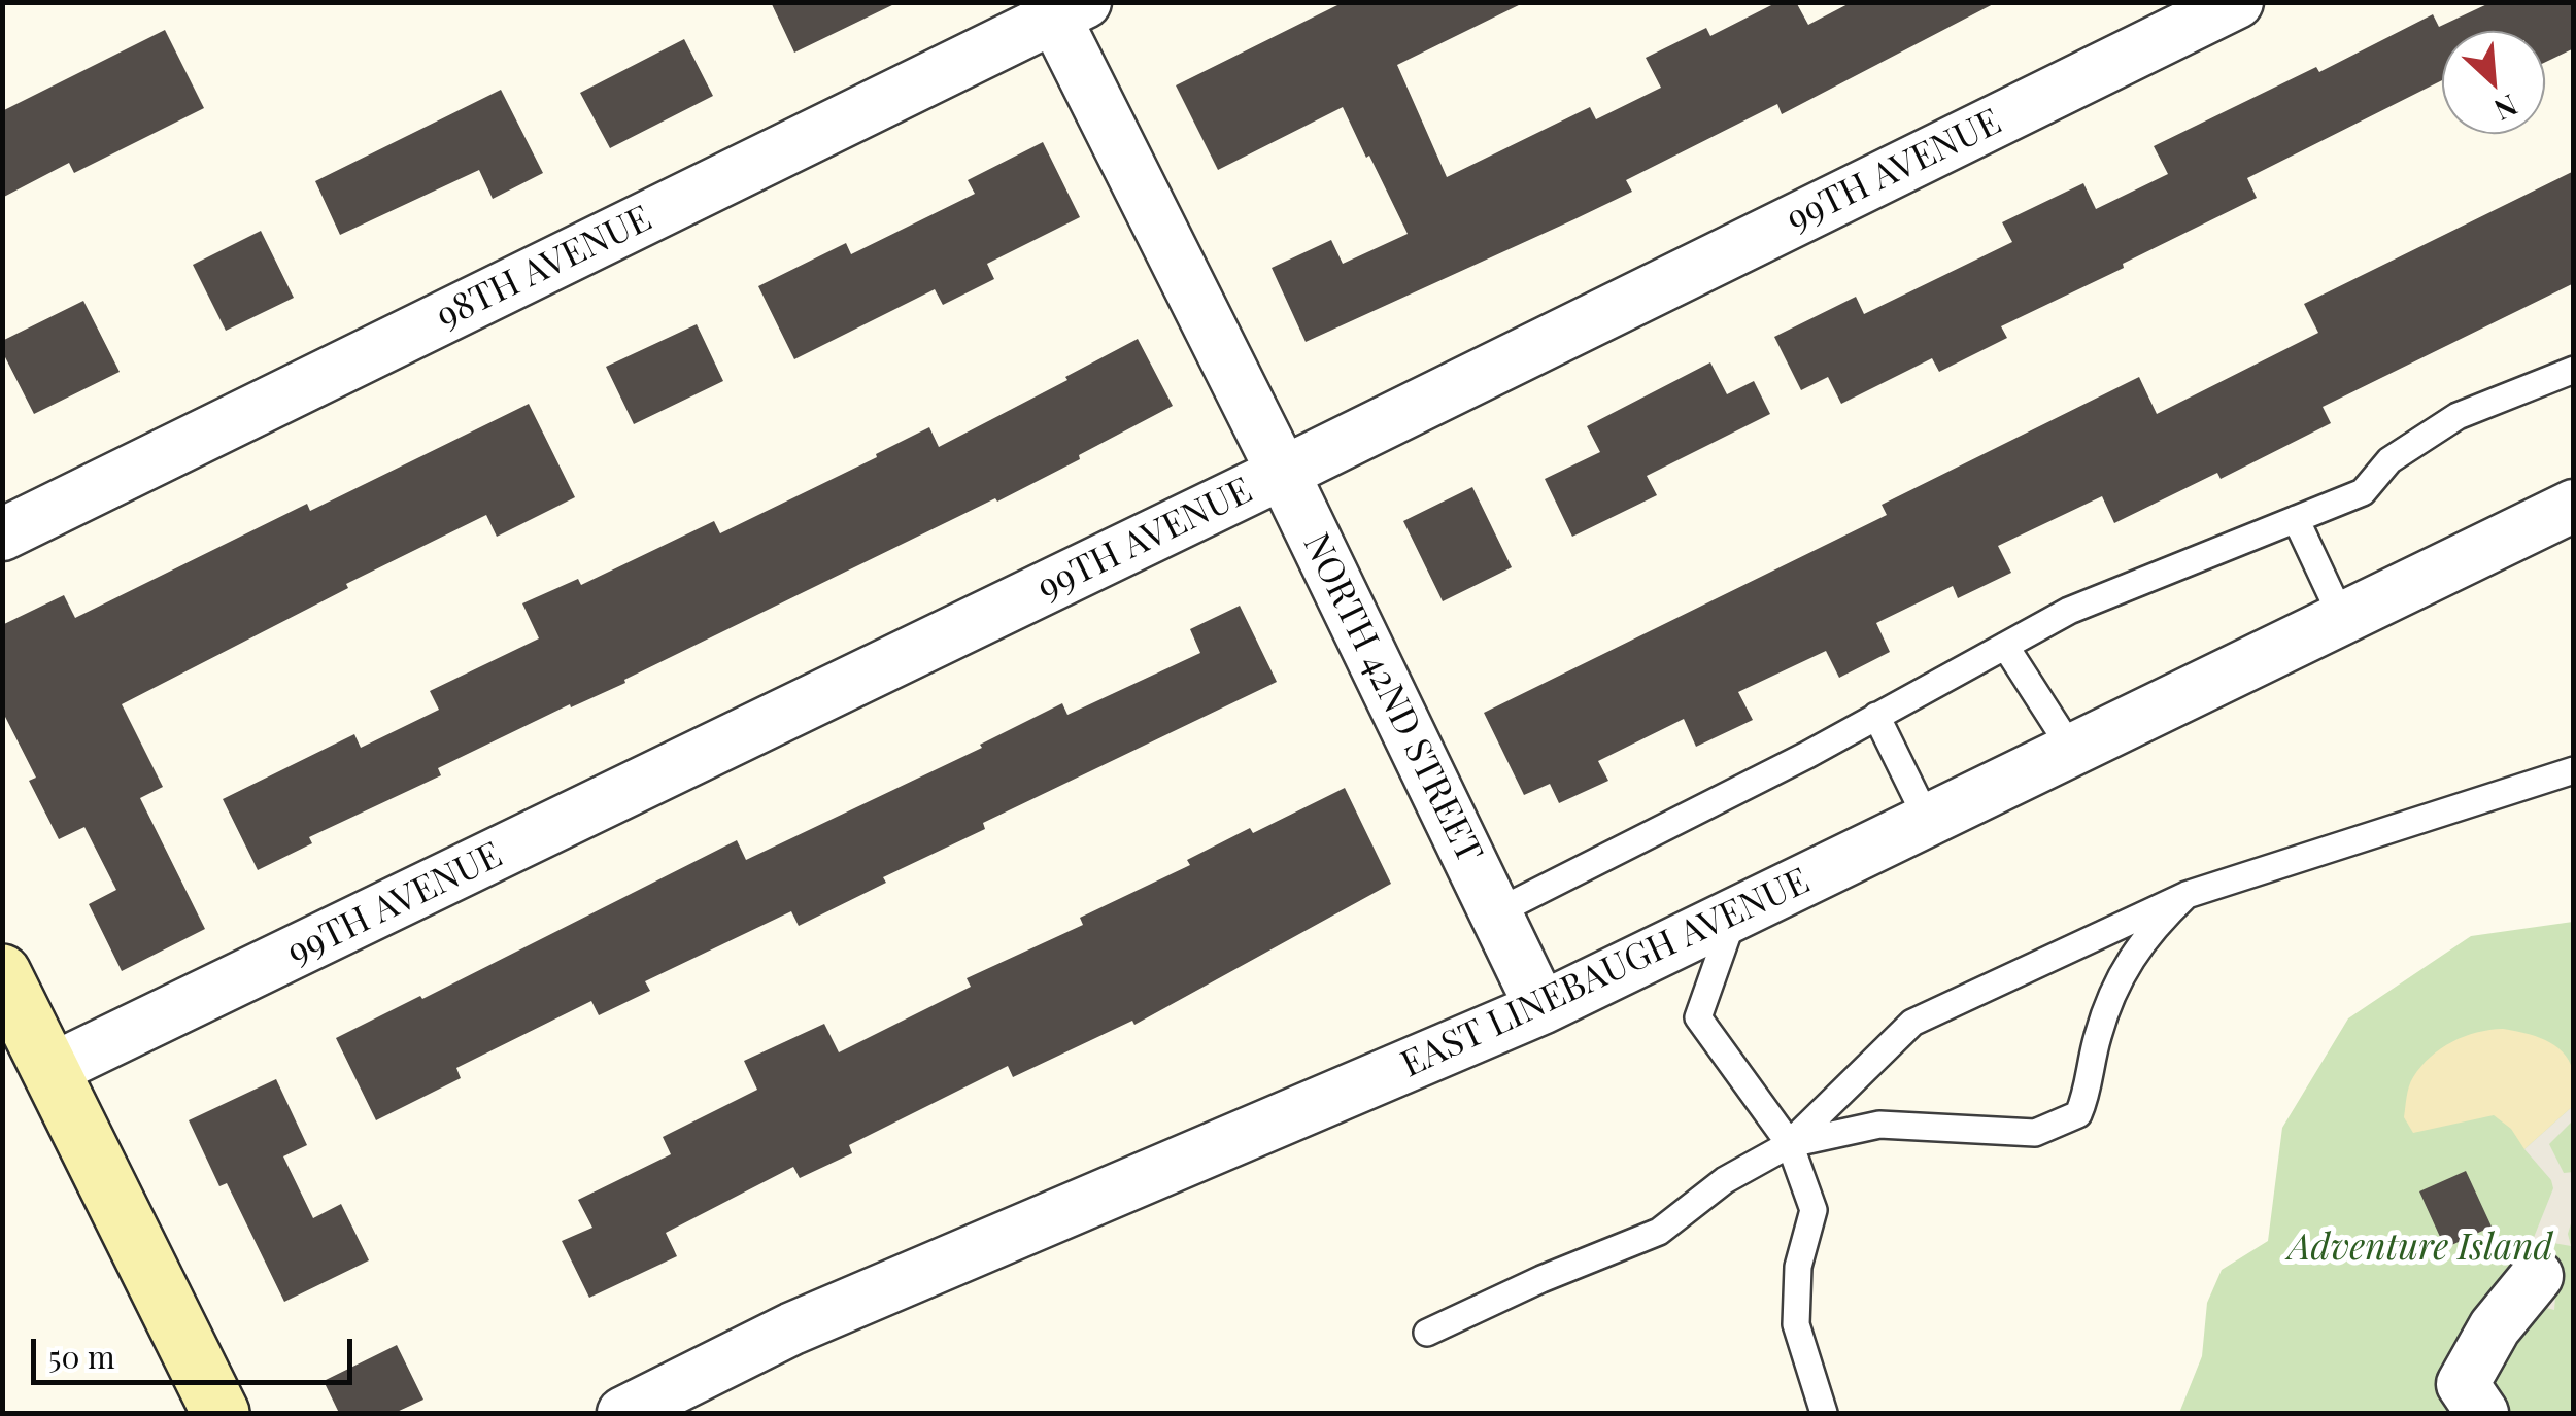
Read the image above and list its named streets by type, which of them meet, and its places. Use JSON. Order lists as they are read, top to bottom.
{
  "streets": {
    "street": [
      "99TH AVENUE",
      "98TH AVENUE",
      "NORTH 42ND STREET",
      "EAST LINEBAUGH AVENUE"
    ]
  },
  "crossings": [
    ["99TH AVENUE", "NORTH 42ND STREET"],
    ["98TH AVENUE", "NORTH 42ND STREET"],
    ["NORTH 42ND STREET", "EAST LINEBAUGH AVENUE"]
  ],
  "parks": ["Adventure Island"],
  "scale_bar": "50 m",
  "north": "bottom right"
}
